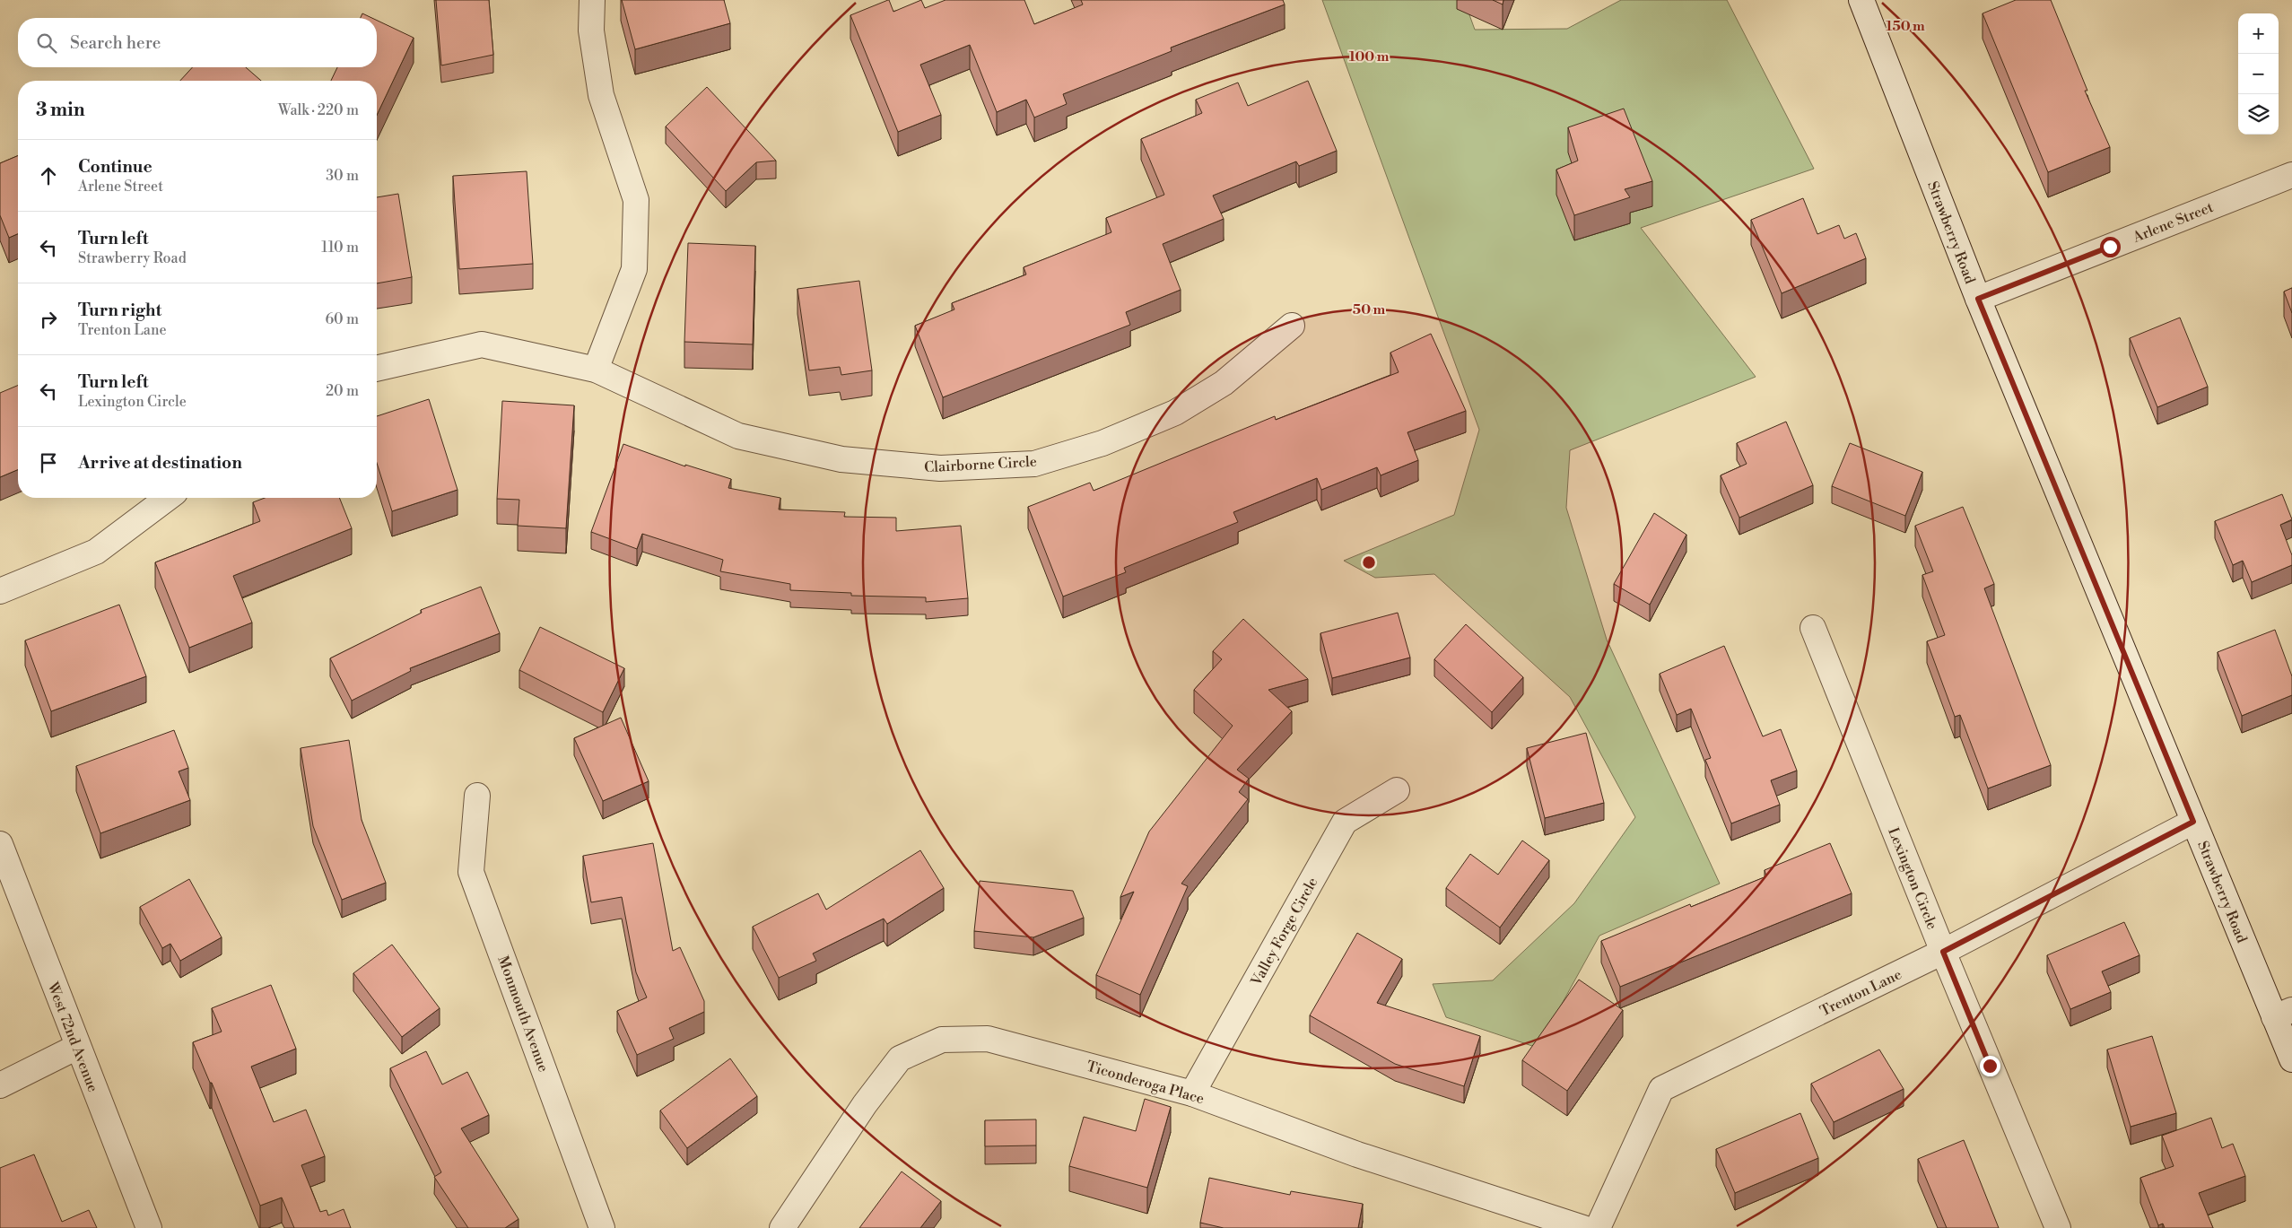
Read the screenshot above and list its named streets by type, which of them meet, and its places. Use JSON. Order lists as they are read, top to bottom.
{
  "streets": {
    "street": [
      "Arlene Street",
      "Strawberry Road",
      "Clairborne Circle",
      "Lexington Circle",
      "Valley Forge Circle",
      "Trenton Lane",
      "Monmouth Avenue",
      "West 72nd Avenue",
      "Ticonderoga Place"
    ]
  },
  "crossings": [
    ["Arlene Street", "Strawberry Road"],
    ["Strawberry Road", "Trenton Lane"],
    ["Lexington Circle", "Trenton Lane"],
    ["Valley Forge Circle", "Ticonderoga Place"]
  ],
  "page": {
    "map_buttons": ["+", "−"],
    "search": "Search here",
    "heading": ["3 min", "Walk · 220 m"],
    "list": [
      ["Continue", "Arlene Street", "30 m"],
      ["Turn left", "Strawberry Road", "110 m"],
      ["Turn right", "Trenton Lane", "60 m"],
      ["Turn left", "Lexington Circle", "20 m"],
      "Arrive at destination"
    ]
  },
  "rings": ["150 m", "100 m", "50 m"]
}
